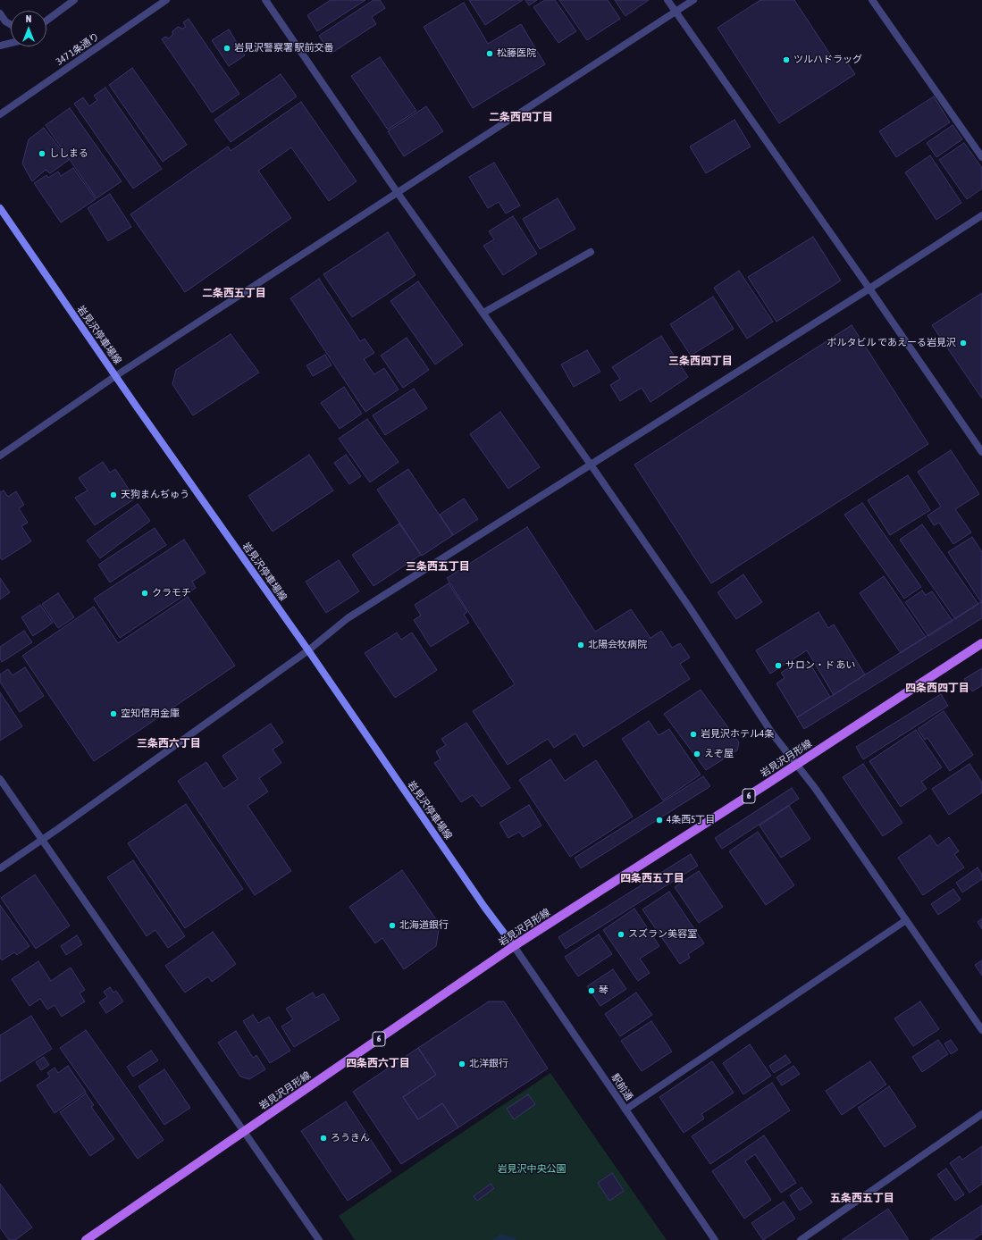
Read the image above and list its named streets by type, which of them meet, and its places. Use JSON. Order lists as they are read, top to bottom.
{
  "streets": {
    "main road": ["岩見沢停車場線", "岩見沢月形線", "6"],
    "street": ["347 1条通り", "駅前通"]
  },
  "crossings": [
    ["岩見沢停車場線", "岩見沢月形線"],
    ["岩見沢停車場線", "駅前通"],
    ["岩見沢月形線", "駅前通"]
  ],
  "districts": [
    "二条西四丁目",
    "二条西五丁目",
    "三条西四丁目",
    "三条西五丁目",
    "四条西四丁目",
    "三条西六丁目",
    "四条西五丁目",
    "四条西六丁目",
    "五条西五丁目"
  ],
  "parks": ["岩見沢中央公園"],
  "places": [
    "岩見沢警察署 駅前交番",
    "松藤医院",
    "ツルハドラッグ",
    "ししまる",
    "ポルタビル であえーる岩見沢",
    "天狗まんぢゅう",
    "クラモチ",
    "北陽会牧病院",
    "サロン・ド あい",
    "空知信用金庫",
    "岩見沢ホテル4条",
    "えぞ屋",
    "4条西5丁目",
    "北海道銀行",
    "スズラン美容室",
    "琴",
    "北洋銀行",
    "ろうきん"
  ],
  "north": "top"
}
